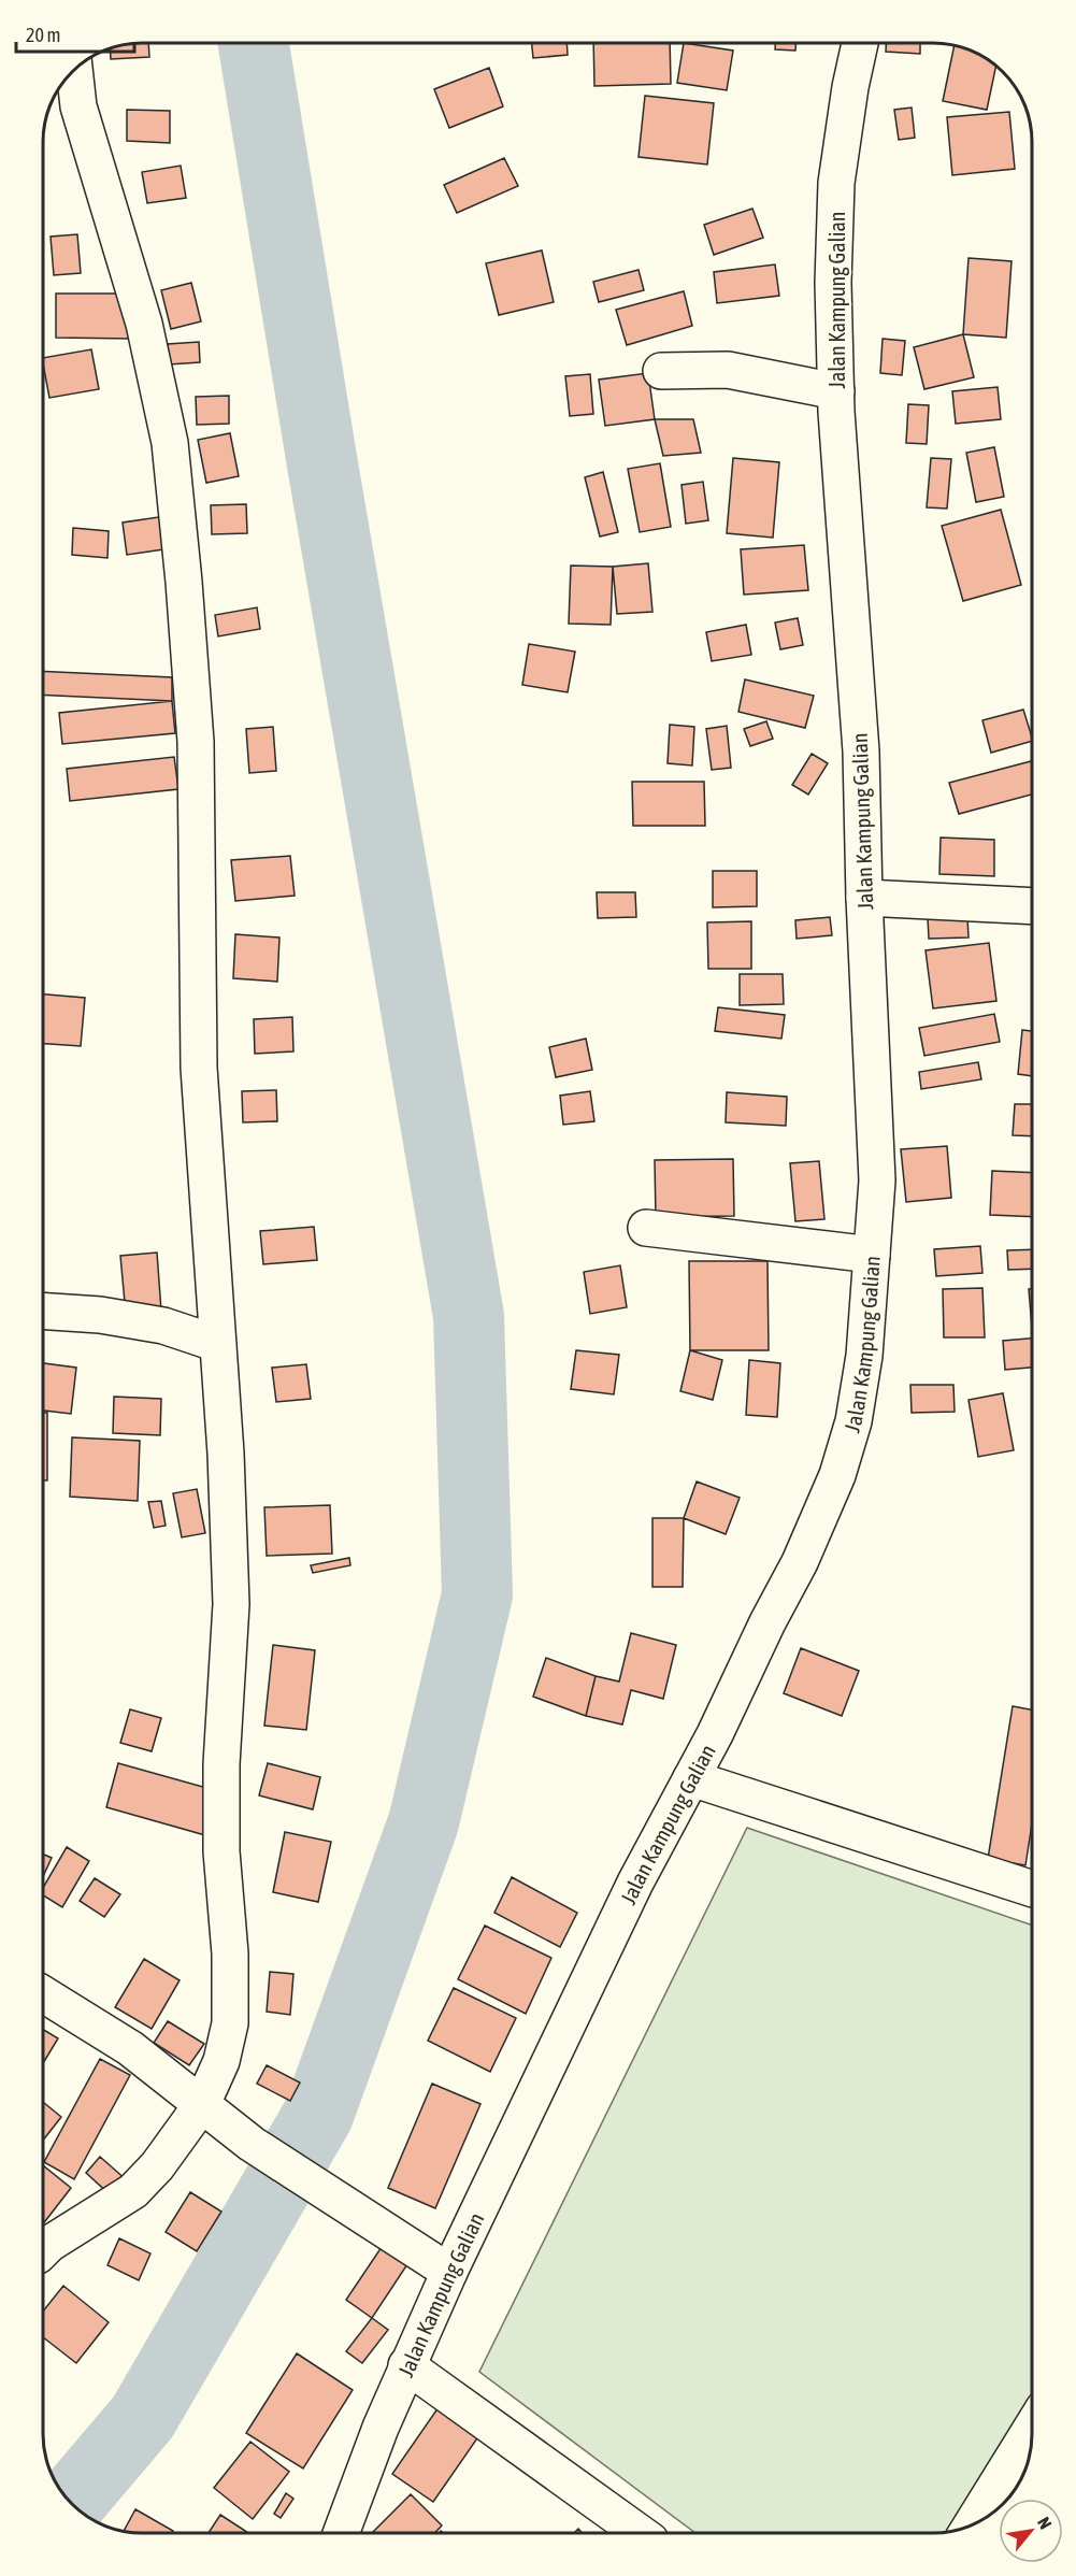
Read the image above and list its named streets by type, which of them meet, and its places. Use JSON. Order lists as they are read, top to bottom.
{
  "streets": {
    "street": ["Jalan Kampung Galian"]
  },
  "scale_bar": "20 m",
  "north": "top right"
}
